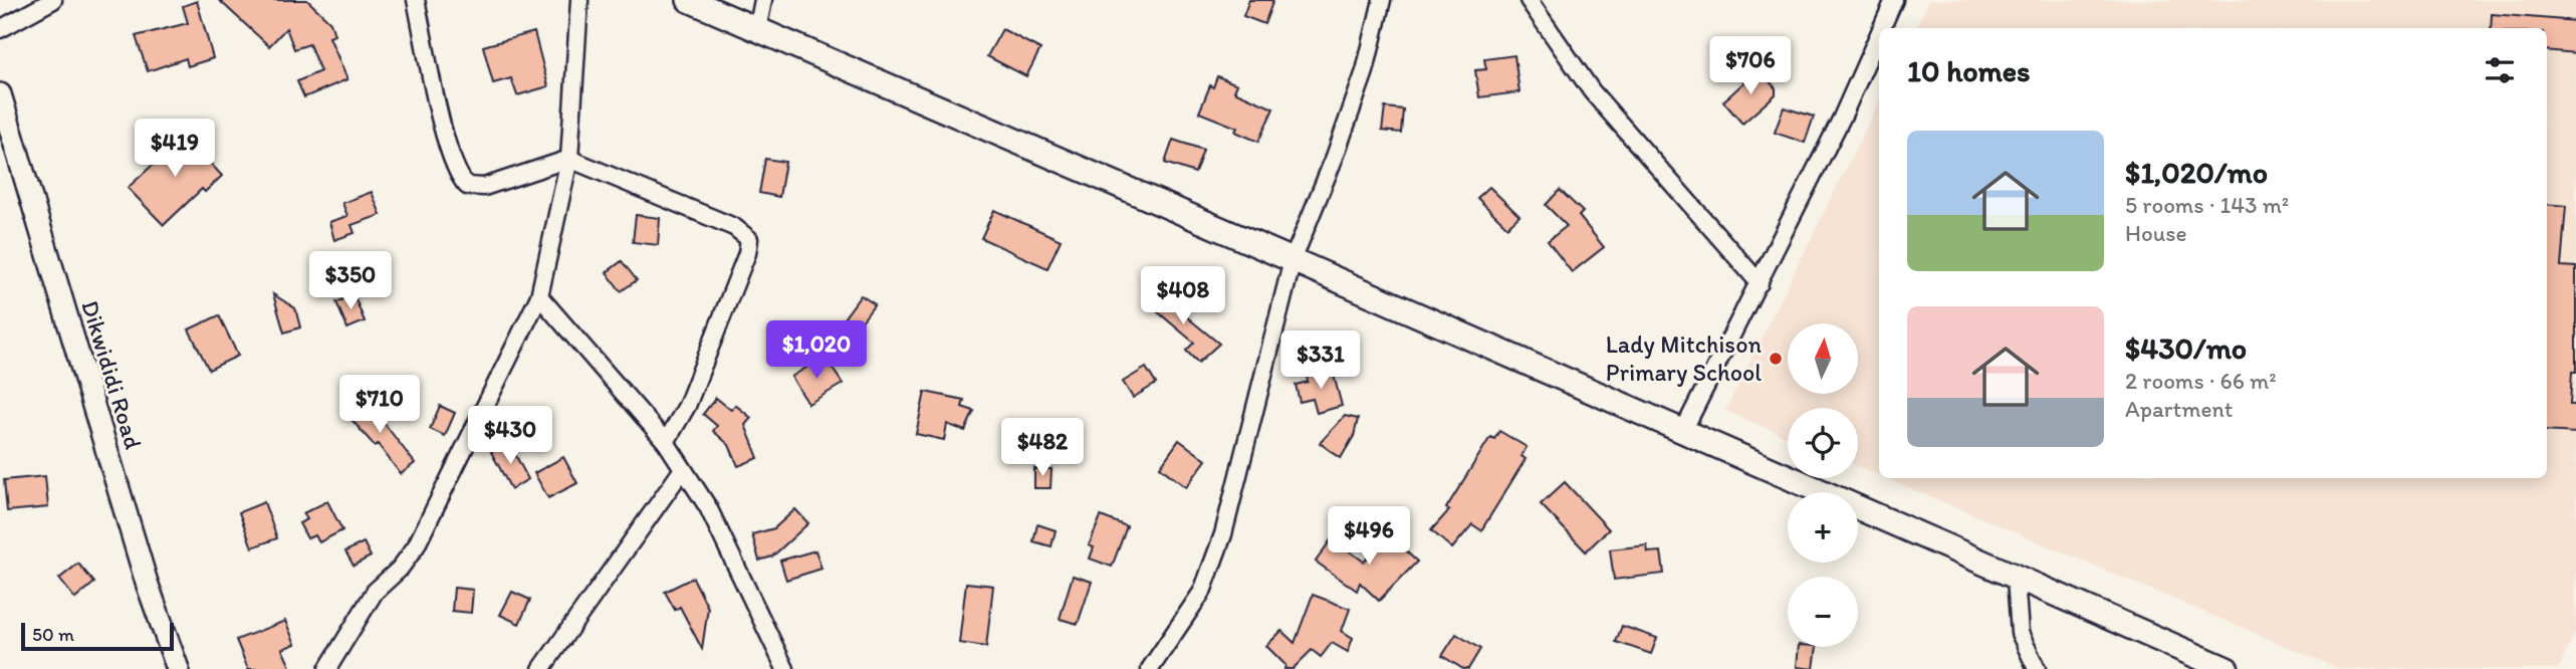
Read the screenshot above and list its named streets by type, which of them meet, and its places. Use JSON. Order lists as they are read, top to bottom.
{
  "streets": {
    "street": ["Dikwididi Road"]
  },
  "places": ["Lady Mitchison Primary School"],
  "scale_bar": "50 m",
  "north": "top",
  "page": {
    "heading": "10 homes",
    "price": [
      "$706",
      "$419",
      "$350",
      "$408",
      "$1,020",
      "$331",
      "$710",
      "$430",
      "$482",
      "$496"
    ],
    "list": [
      {
        "name": "$1,020/mo",
        "note": "5 rooms · 143 m² · House"
      },
      {
        "name": "$430/mo",
        "note": "2 rooms · 66 m² · Apartment"
      }
    ],
    "map_buttons": ["+", "−"],
    "scale": "50 m"
  }
}
